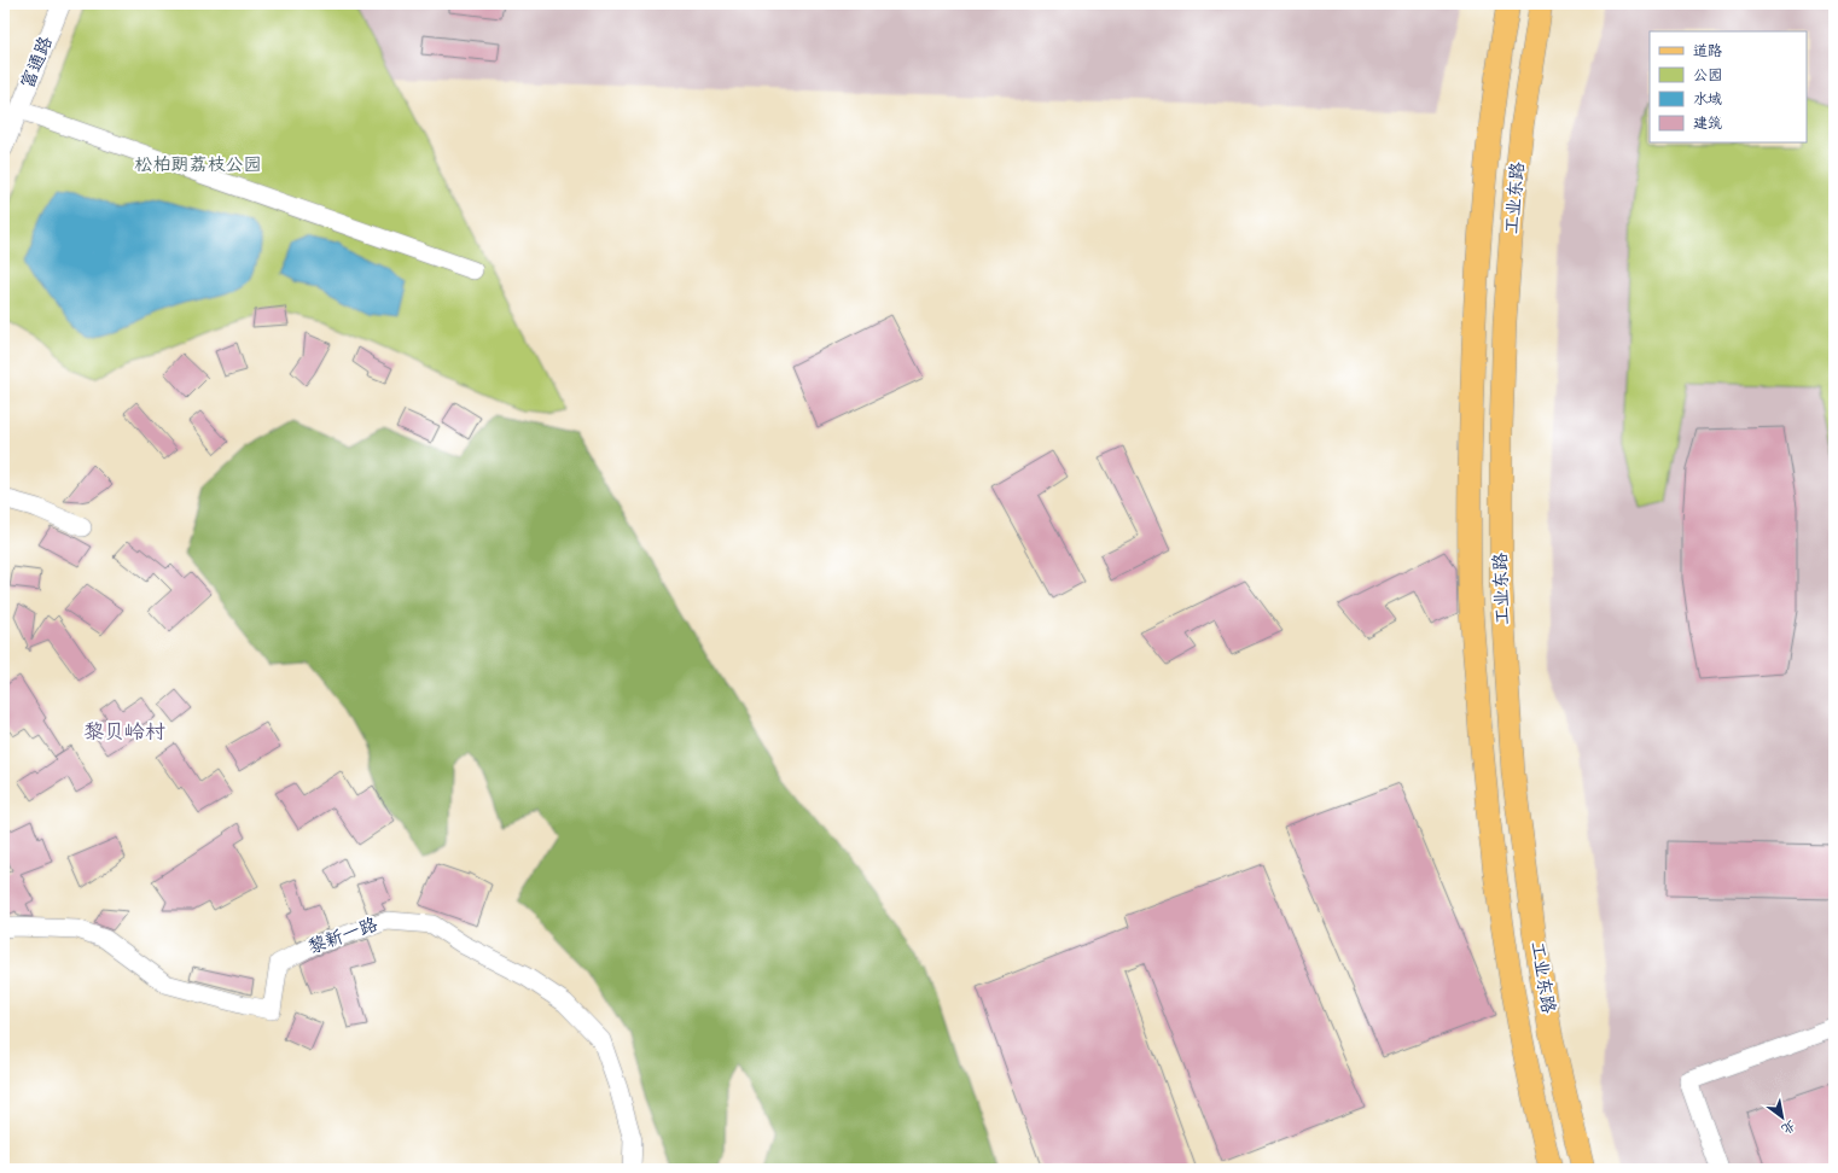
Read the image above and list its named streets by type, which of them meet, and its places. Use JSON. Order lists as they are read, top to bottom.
{
  "streets": {
    "main road": ["工业东路"],
    "street": ["富通路", "黎新一路"]
  },
  "districts": ["黎贝岭村"],
  "parks": ["松柏朗荔枝公园"],
  "legend": [
    "道路",
    "公园",
    "水域",
    "建筑"
  ],
  "north": "bottom right"
}
